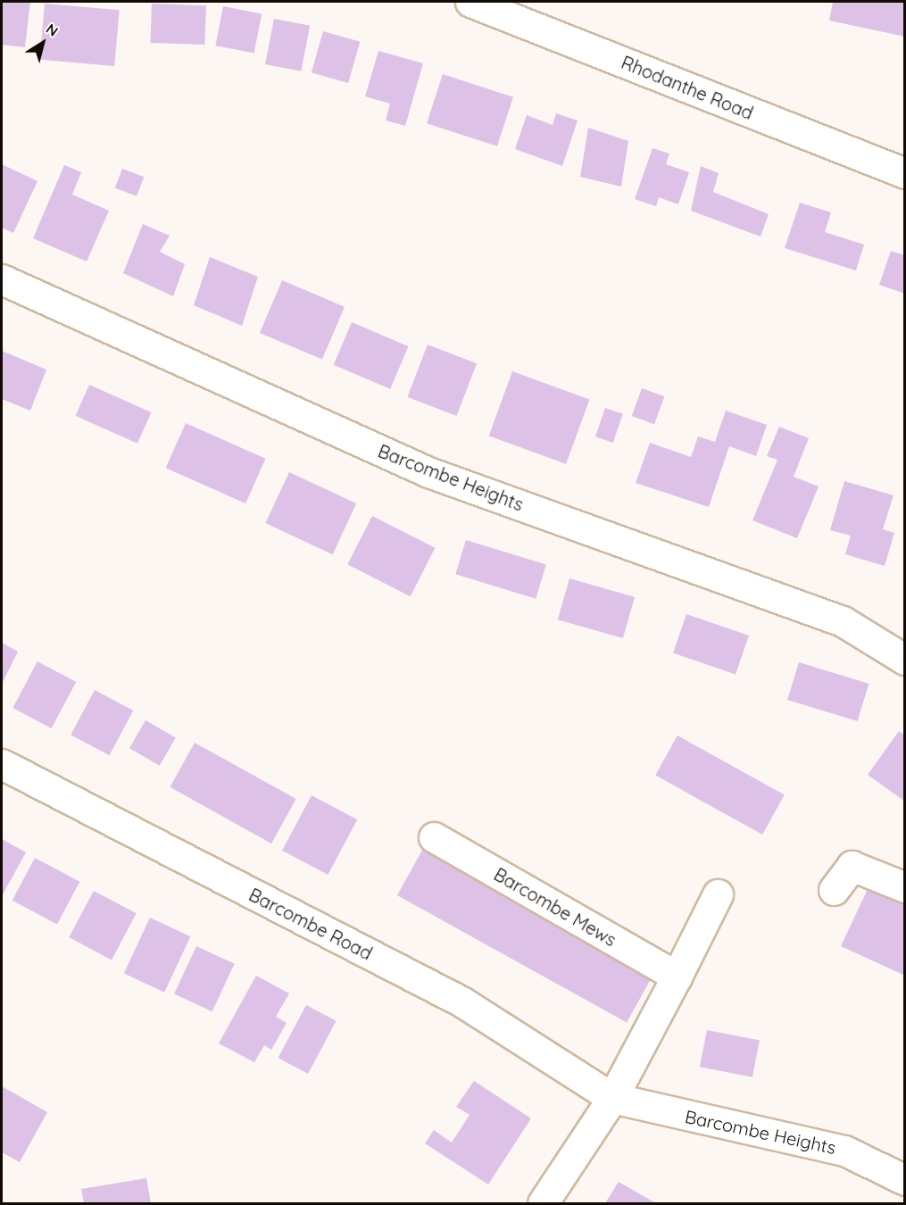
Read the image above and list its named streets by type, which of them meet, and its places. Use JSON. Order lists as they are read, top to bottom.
{
  "streets": {
    "street": [
      "Rhodanthe Road",
      "Barcombe Heights",
      "Barcombe Mews",
      "Barcombe Road"
    ]
  },
  "crossings": [
    ["Barcombe Heights", "Barcombe Road"]
  ],
  "north": "top right"
}
